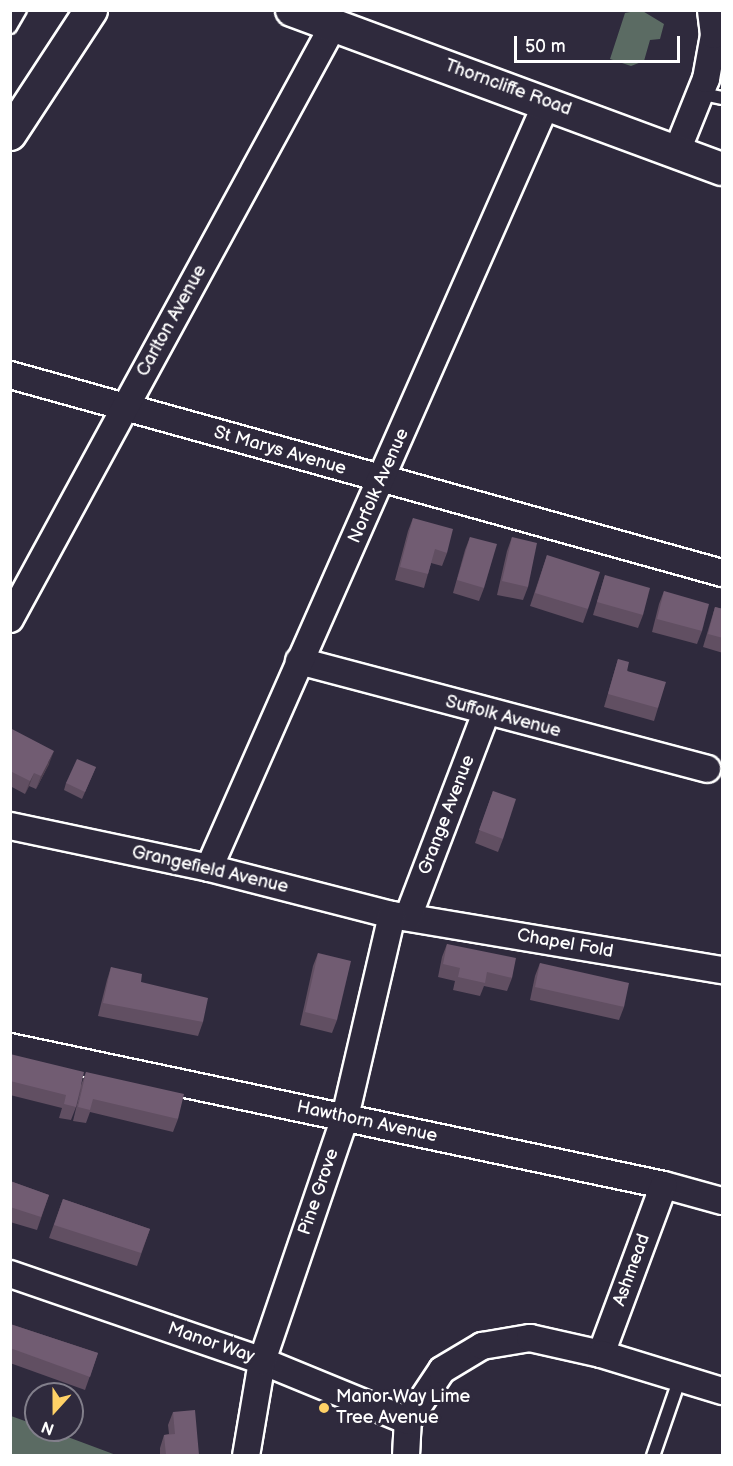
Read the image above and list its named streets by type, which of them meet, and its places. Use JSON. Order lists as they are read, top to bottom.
{
  "streets": {
    "street": [
      "Thorncliffe Road",
      "Carlton Avenue",
      "St Marys Avenue",
      "Norfolk Avenue",
      "Suffolk Avenue",
      "Grange Avenue",
      "Grangefield Avenue",
      "Chapel Fold",
      "Hawthorn Avenue",
      "Pine Grove",
      "Ashmead",
      "Manor Way"
    ]
  },
  "crossings": [
    ["Thorncliffe Road", "Carlton Avenue"],
    ["Thorncliffe Road", "Norfolk Avenue"],
    ["Carlton Avenue", "St Marys Avenue"],
    ["St Marys Avenue", "Norfolk Avenue"],
    ["Norfolk Avenue", "Suffolk Avenue"],
    ["Norfolk Avenue", "Grangefield Avenue"],
    ["Suffolk Avenue", "Grange Avenue"],
    ["Grange Avenue", "Grangefield Avenue"],
    ["Grange Avenue", "Chapel Fold"],
    ["Grange Avenue", "Pine Grove"],
    ["Grangefield Avenue", "Chapel Fold"],
    ["Grangefield Avenue", "Pine Grove"],
    ["Chapel Fold", "Pine Grove"],
    ["Hawthorn Avenue", "Pine Grove"],
    ["Hawthorn Avenue", "Ashmead"],
    ["Pine Grove", "Manor Way"]
  ],
  "places": ["Manor Way Lime Tree Avenue"],
  "scale_bar": "50 m",
  "north": "bottom"
}
